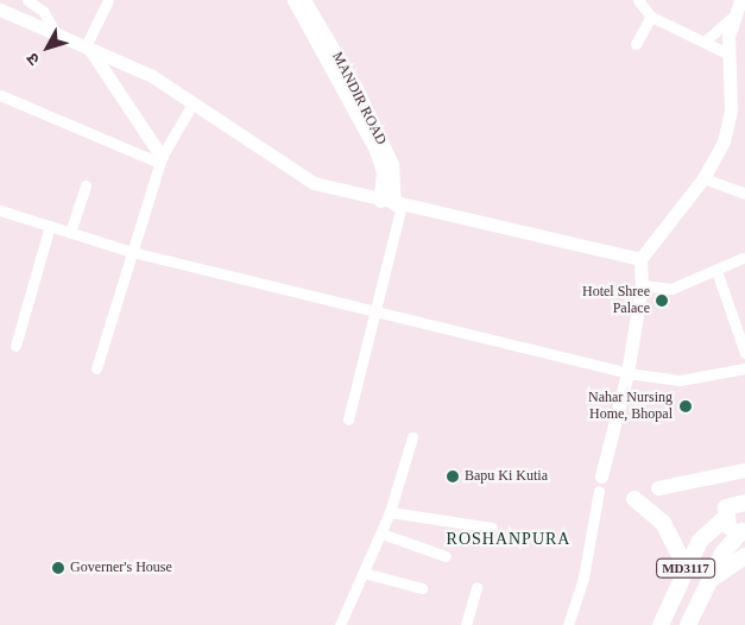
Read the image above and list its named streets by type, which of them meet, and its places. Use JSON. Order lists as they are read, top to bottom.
{
  "streets": {
    "main road": ["MD3117"],
    "street": ["MANDIR ROAD"]
  },
  "districts": ["ROSHANPURA"],
  "places": [
    "Hotel Shree Palace",
    "Nahar Nursing Home, Bhopal",
    "Bapu Ki Kutia",
    "Governer's House"
  ],
  "north": "bottom left"
}
